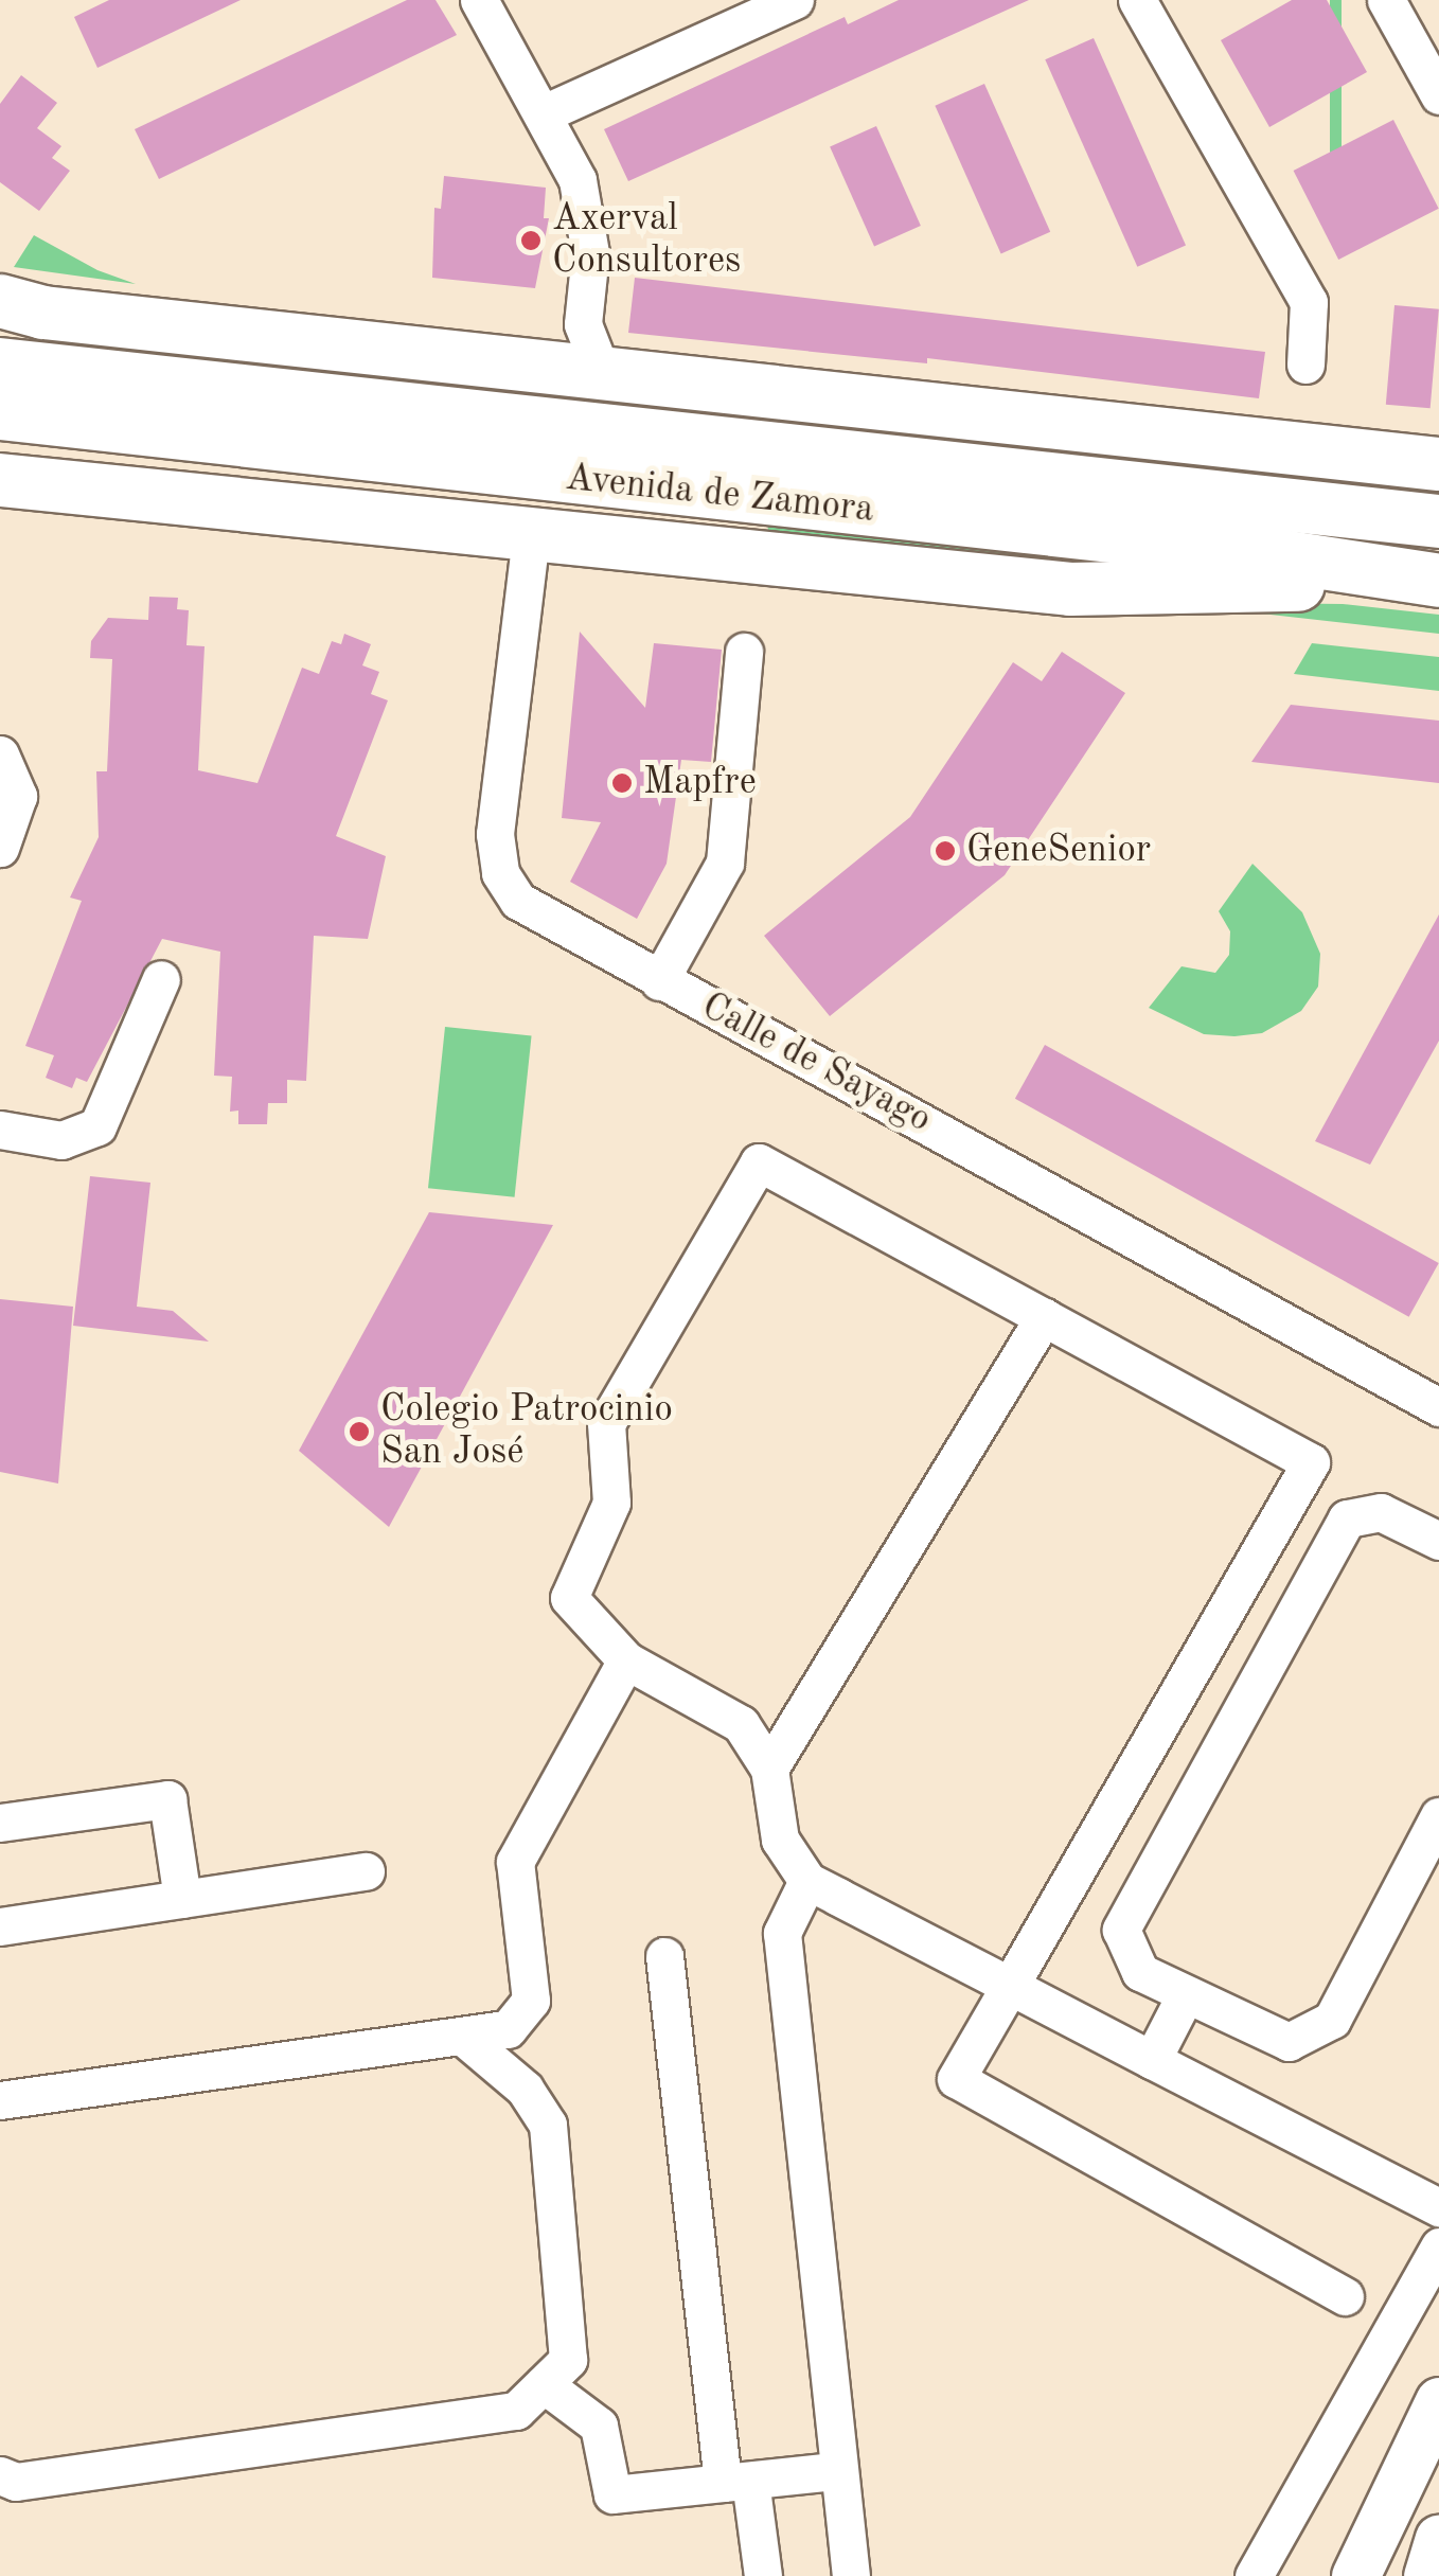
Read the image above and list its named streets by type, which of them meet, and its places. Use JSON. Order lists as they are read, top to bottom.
{
  "streets": {
    "highway": ["Avenida de Zamora"],
    "street": ["Calle de Sayago"]
  },
  "places": [
    "Axerval Consultores",
    "Mapfre",
    "GeneSenior",
    "Colegio Patrocinio San José"
  ]
}
